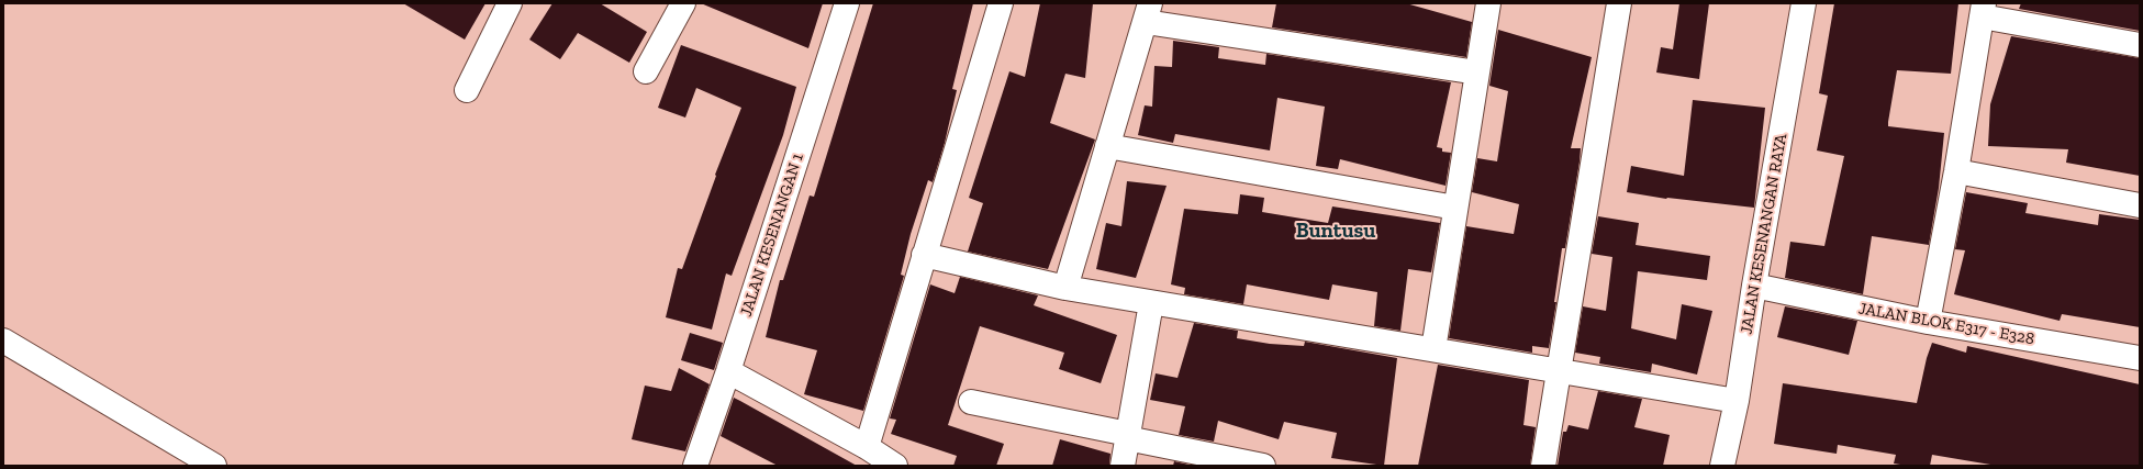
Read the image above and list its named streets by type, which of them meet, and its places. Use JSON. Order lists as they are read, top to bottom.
{
  "streets": {
    "street": ["JALAN KESENANGAN RAYA", "JALAN KESENANGAN 1", "JALAN BLOK E317 - E328"]
  },
  "crossings": [
    ["JALAN KESENANGAN RAYA", "JALAN BLOK E317 - E328"]
  ],
  "districts": ["Buntusu"]
}
